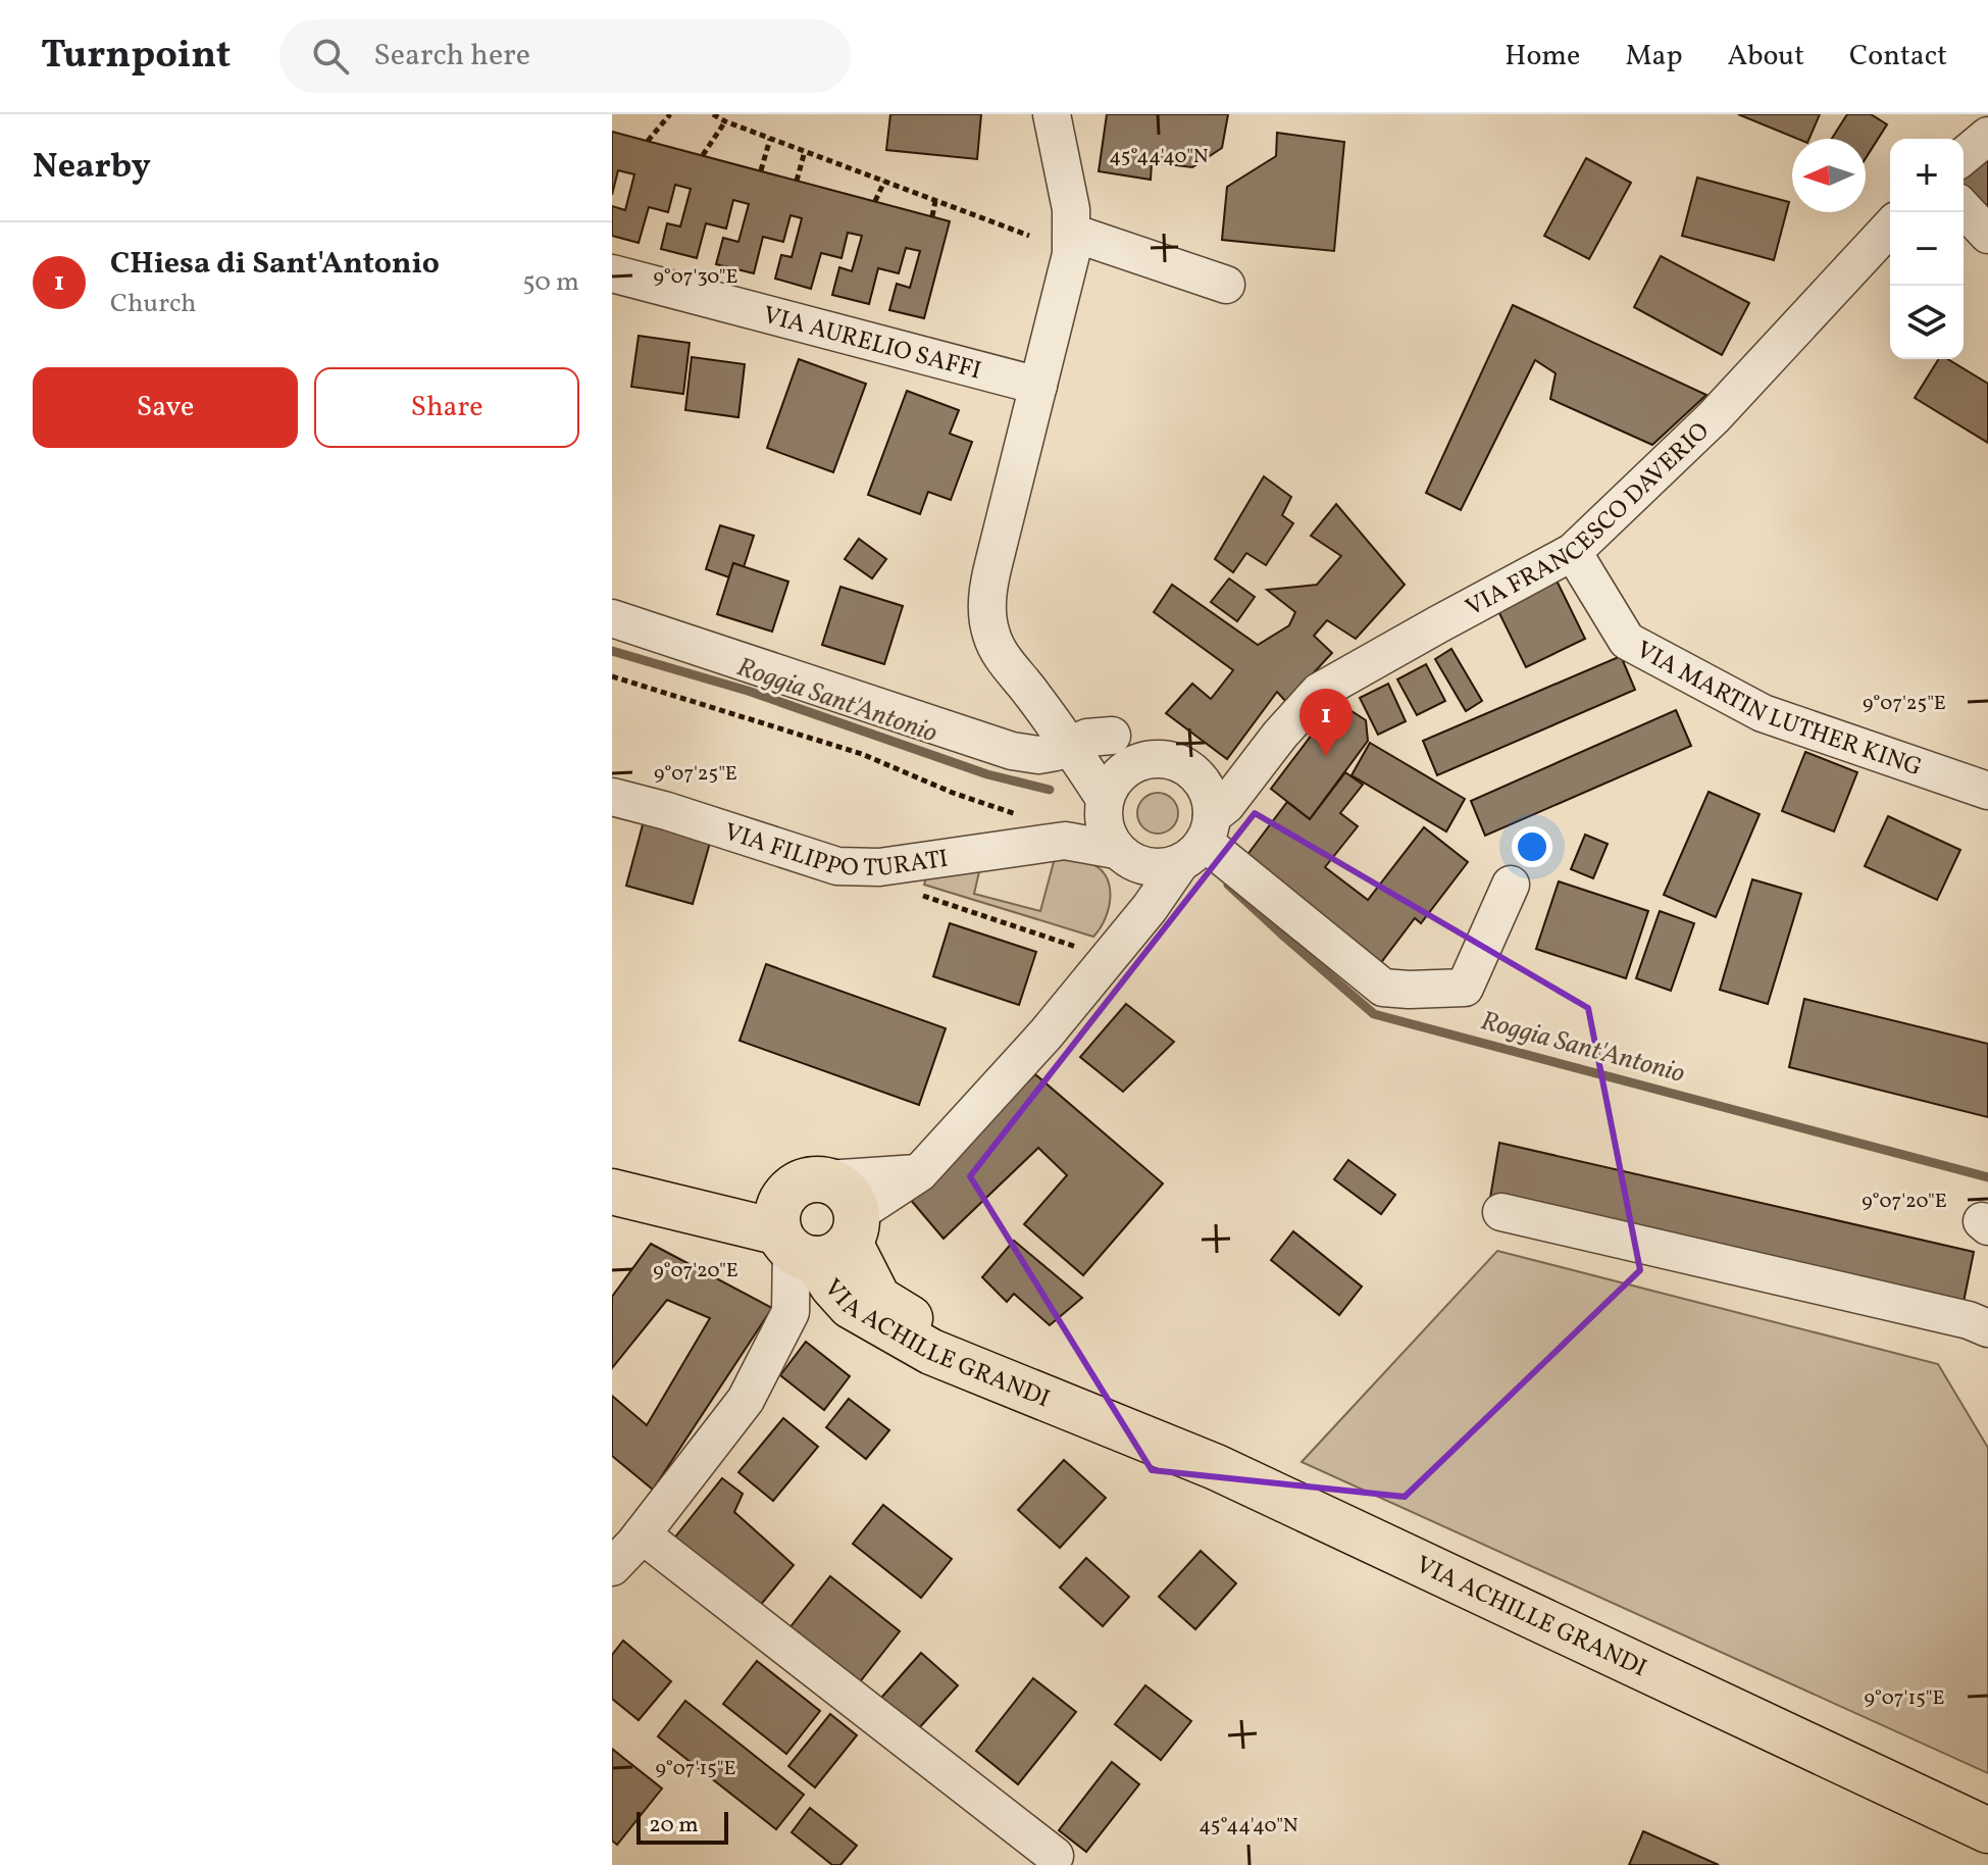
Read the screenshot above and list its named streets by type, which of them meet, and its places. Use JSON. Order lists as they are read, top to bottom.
{
  "streets": {
    "main road": ["VIA ACHILLE GRANDI"],
    "street": [
      "VIA AURELIO SAFFI",
      "VIA FRANCESCO DAVERIO",
      "VIA MARTIN LUTHER KING",
      "VIA FILIPPO TURATI"
    ]
  },
  "crossings": [
    ["VIA FRANCESCO DAVERIO", "VIA MARTIN LUTHER KING"],
    ["VIA FRANCESCO DAVERIO", "VIA FILIPPO TURATI"]
  ],
  "water": ["Roggia Sant'Antonio"],
  "scale_bar": "20 m",
  "north": "left",
  "page": {
    "header": "Turnpoint",
    "search": "Search here",
    "nav": [
      "Home",
      "Map",
      "About",
      "Contact"
    ],
    "heading": "Nearby",
    "map_buttons": ["+", "−"],
    "list": [
      {
        "mark": "1",
        "name": "CHiesa di Sant'Antonio",
        "note": "Church",
        "value": "50 m"
      }
    ],
    "buttons": ["Save", "Share"],
    "pins": "1",
    "scale": "20 m"
  },
  "coordinates": [
    "45°44'40\"N",
    "9°07'30\"E",
    "9°07'25\"E",
    "9°07'20\"E",
    "9°07'15\"E"
  ]
}
